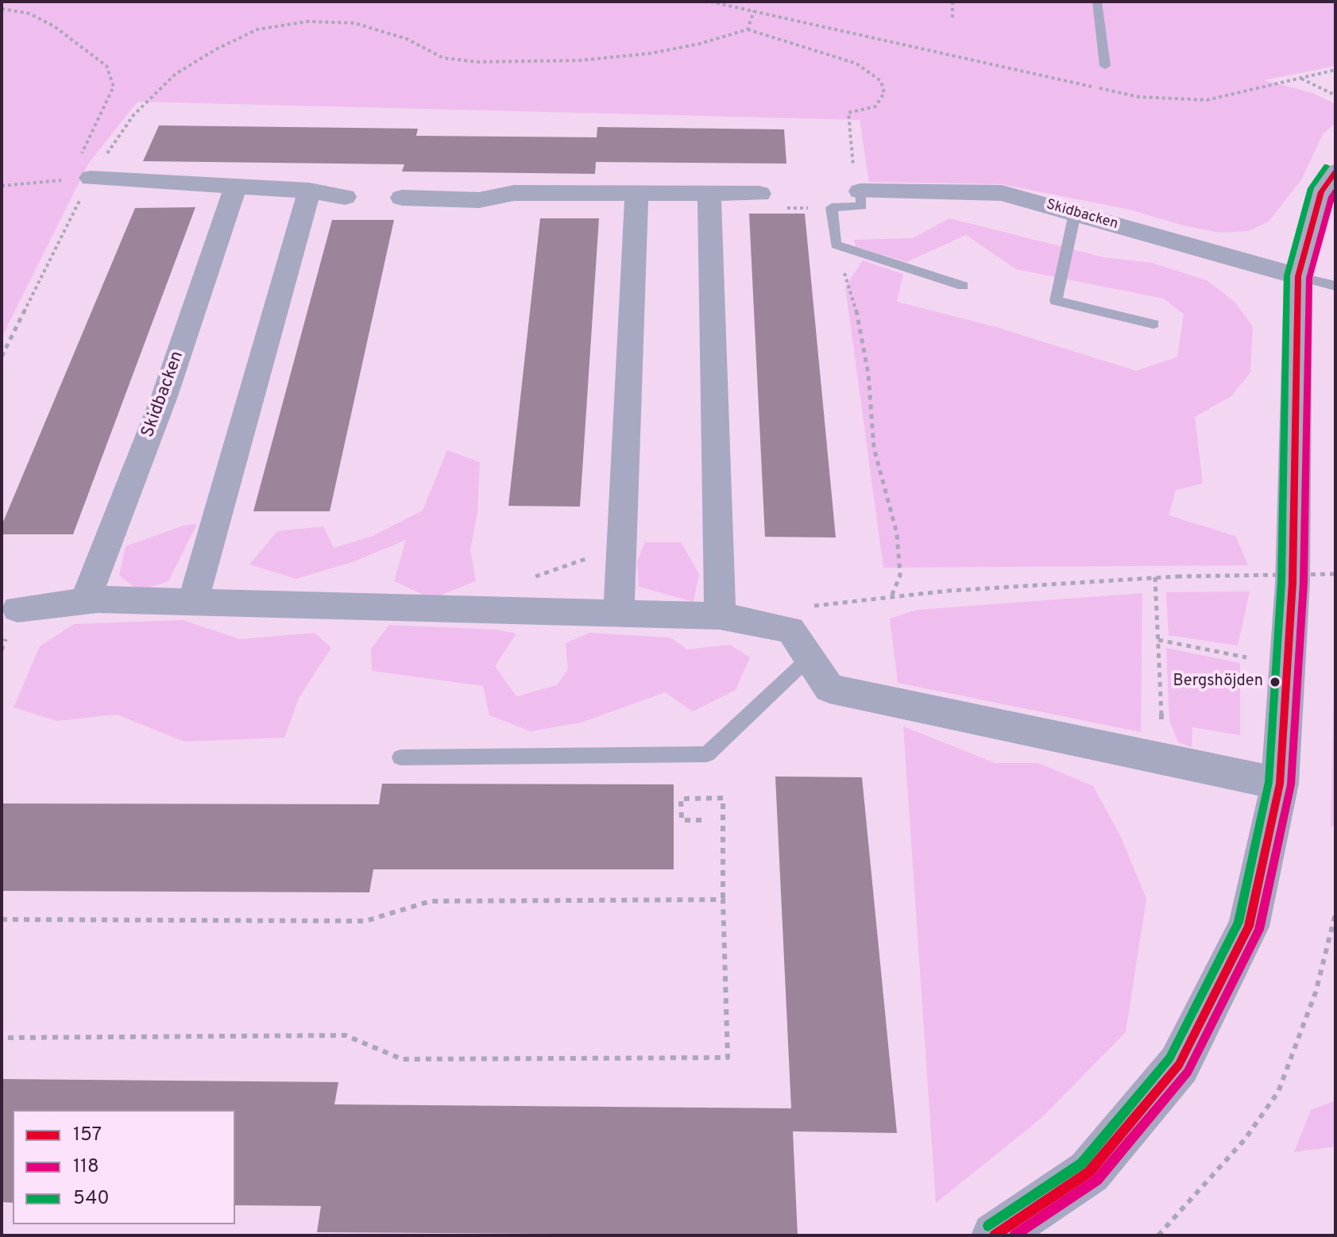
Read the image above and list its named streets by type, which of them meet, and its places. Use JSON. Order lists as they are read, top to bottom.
{
  "streets": {
    "street": ["Skidbacken"]
  },
  "places": ["Bergshöjden"],
  "lines": ["transit line 540", "transit line 157", "transit line 118"],
  "legend": ["157", "118", "540"]
}
